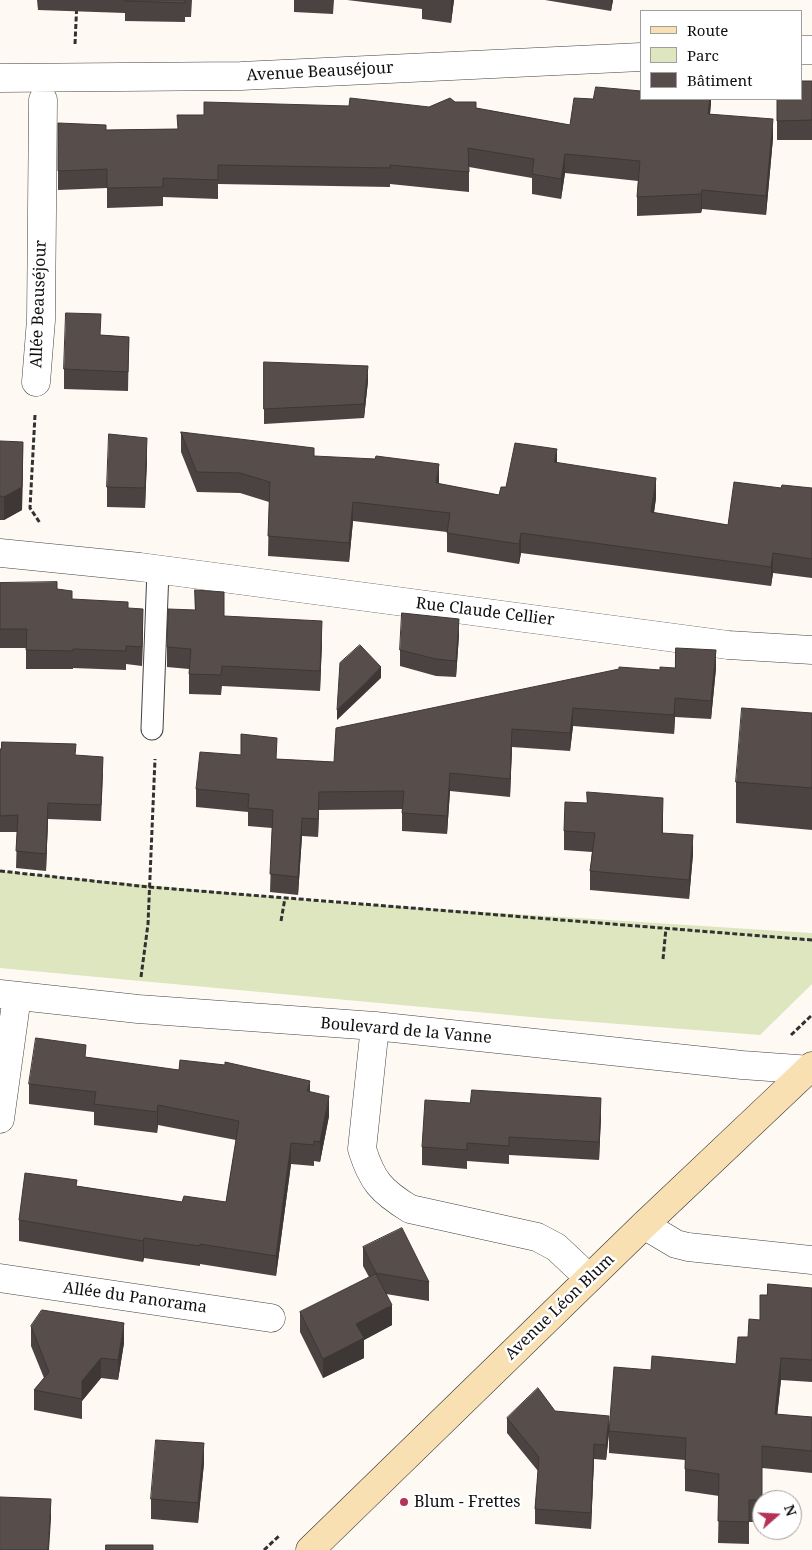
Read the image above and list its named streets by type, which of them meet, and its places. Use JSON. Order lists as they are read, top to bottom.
{
  "streets": {
    "main road": ["Avenue Léon Blum"],
    "street": [
      "Avenue Beauséjour",
      "Allée Beauséjour",
      "Rue Claude Cellier",
      "Boulevard de la Vanne",
      "Allée du Panorama"
    ]
  },
  "crossings": [
    ["Boulevard de la Vanne", "Avenue Léon Blum"]
  ],
  "places": ["Blum - Frettes"],
  "legend": ["Route", "Parc", "Bâtiment"],
  "north": "right"
}
